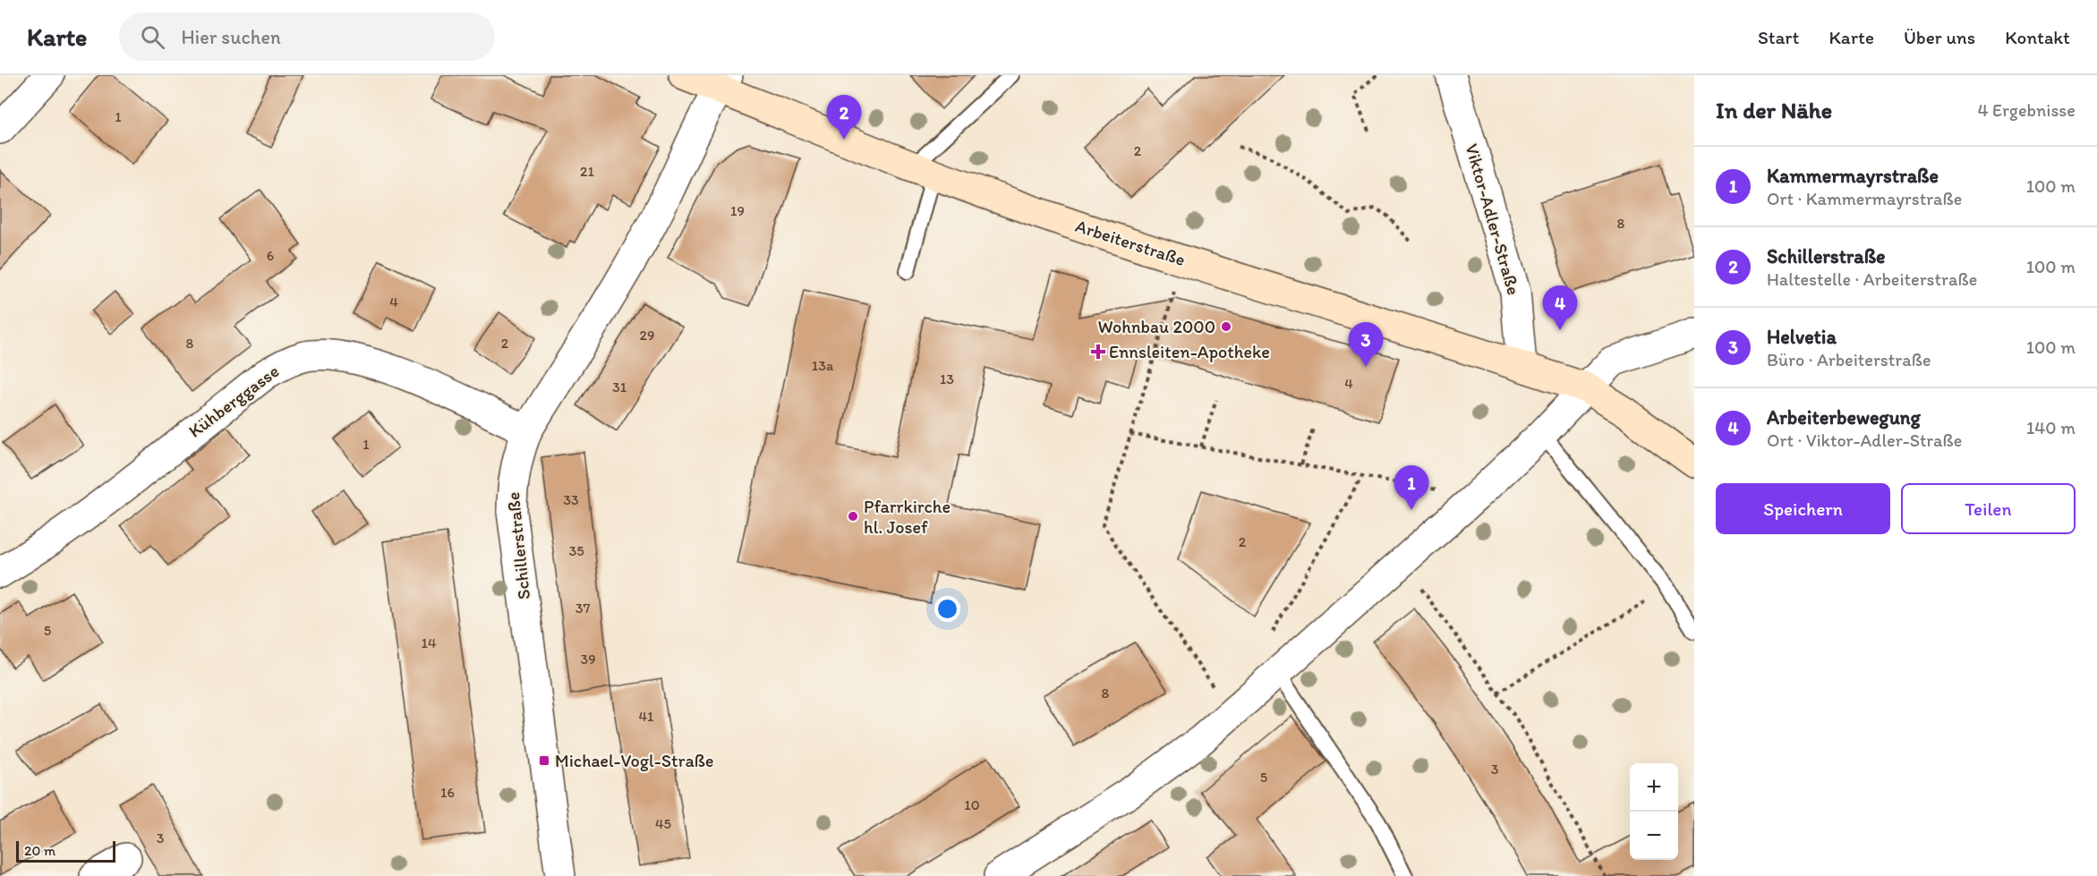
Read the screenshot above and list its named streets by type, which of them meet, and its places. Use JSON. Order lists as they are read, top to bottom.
{
  "streets": {
    "street": [
      "Viktor-Adler-Straße",
      "Arbeiterstraße",
      "Kühberggasse",
      "Schillerstraße"
    ]
  },
  "crossings": [
    ["Viktor-Adler-Straße", "Arbeiterstraße"],
    ["Arbeiterstraße", "Schillerstraße"],
    ["Kühberggasse", "Schillerstraße"]
  ],
  "places": {
    "other": ["Wohnbau 2000", "Pfarrkirche hl. Josef"],
    "health": ["Ennsleiten-Apotheke"],
    "transit": ["Michael-Vogl-Straße"]
  },
  "house_numbers": [
    "1",
    "2",
    "21",
    "19",
    "8",
    "6",
    "4",
    "29",
    "8",
    "2",
    "13a",
    "13",
    "4",
    "31",
    "1",
    "33",
    "2",
    "35",
    "37",
    "5",
    "14",
    "39",
    "8",
    "41",
    "3",
    "5",
    "16",
    "10",
    "45",
    "3"
  ],
  "scale_bar": "20 m",
  "page": {
    "header": "Karte",
    "search": "Hier suchen",
    "nav": [
      "Start",
      "Karte",
      "Über uns",
      "Kontakt"
    ],
    "heading": ["In der Nähe", "4 Ergebnisse"],
    "pins": [
      "2",
      "4",
      "3",
      "1"
    ],
    "list": [
      {
        "mark": "1",
        "name": "Kammermayrstraße",
        "note": "Ort · Kammermayrstraße",
        "value": "100 m"
      },
      {
        "mark": "2",
        "name": "Schillerstraße",
        "note": "Haltestelle · Arbeiterstraße",
        "value": "100 m"
      },
      {
        "mark": "3",
        "name": "Helvetia",
        "note": "Büro · Arbeiterstraße",
        "value": "100 m"
      },
      {
        "mark": "4",
        "name": "Arbeiterbewegung",
        "note": "Ort · Viktor-Adler-Straße",
        "value": "140 m"
      }
    ],
    "buttons": ["Speichern", "Teilen"],
    "map_buttons": ["+", "−"],
    "scale": "20 m"
  }
}
